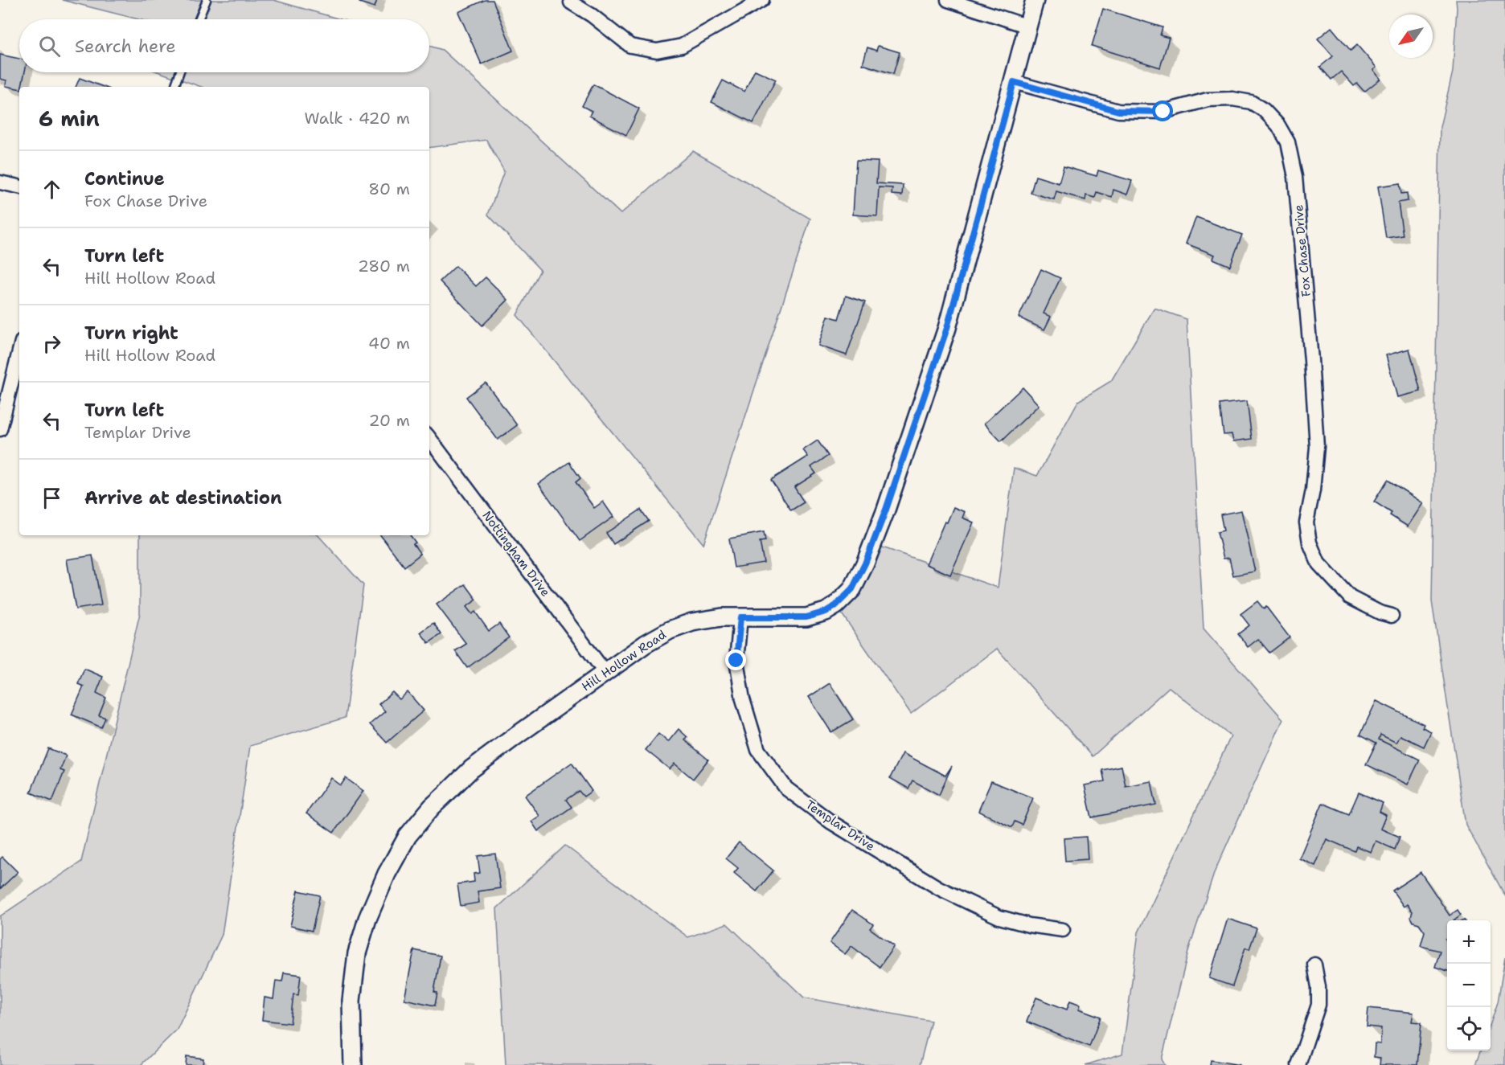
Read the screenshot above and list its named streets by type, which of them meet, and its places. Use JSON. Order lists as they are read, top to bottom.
{
  "streets": {
    "street": [
      "Fox Chase Drive",
      "Nottingham Drive",
      "Hill Hollow Road",
      "Templar Drive"
    ]
  },
  "crossings": [
    ["Fox Chase Drive", "Hill Hollow Road"],
    ["Nottingham Drive", "Hill Hollow Road"],
    ["Hill Hollow Road", "Templar Drive"]
  ],
  "north": "bottom left",
  "page": {
    "search": "Search here",
    "heading": ["6 min", "Walk · 420 m"],
    "list": [
      ["Continue", "Fox Chase Drive", "80 m"],
      ["Turn left", "Hill Hollow Road", "280 m"],
      ["Turn right", "Hill Hollow Road", "40 m"],
      ["Turn left", "Templar Drive", "20 m"],
      "Arrive at destination"
    ],
    "map_buttons": ["+", "−"]
  }
}
